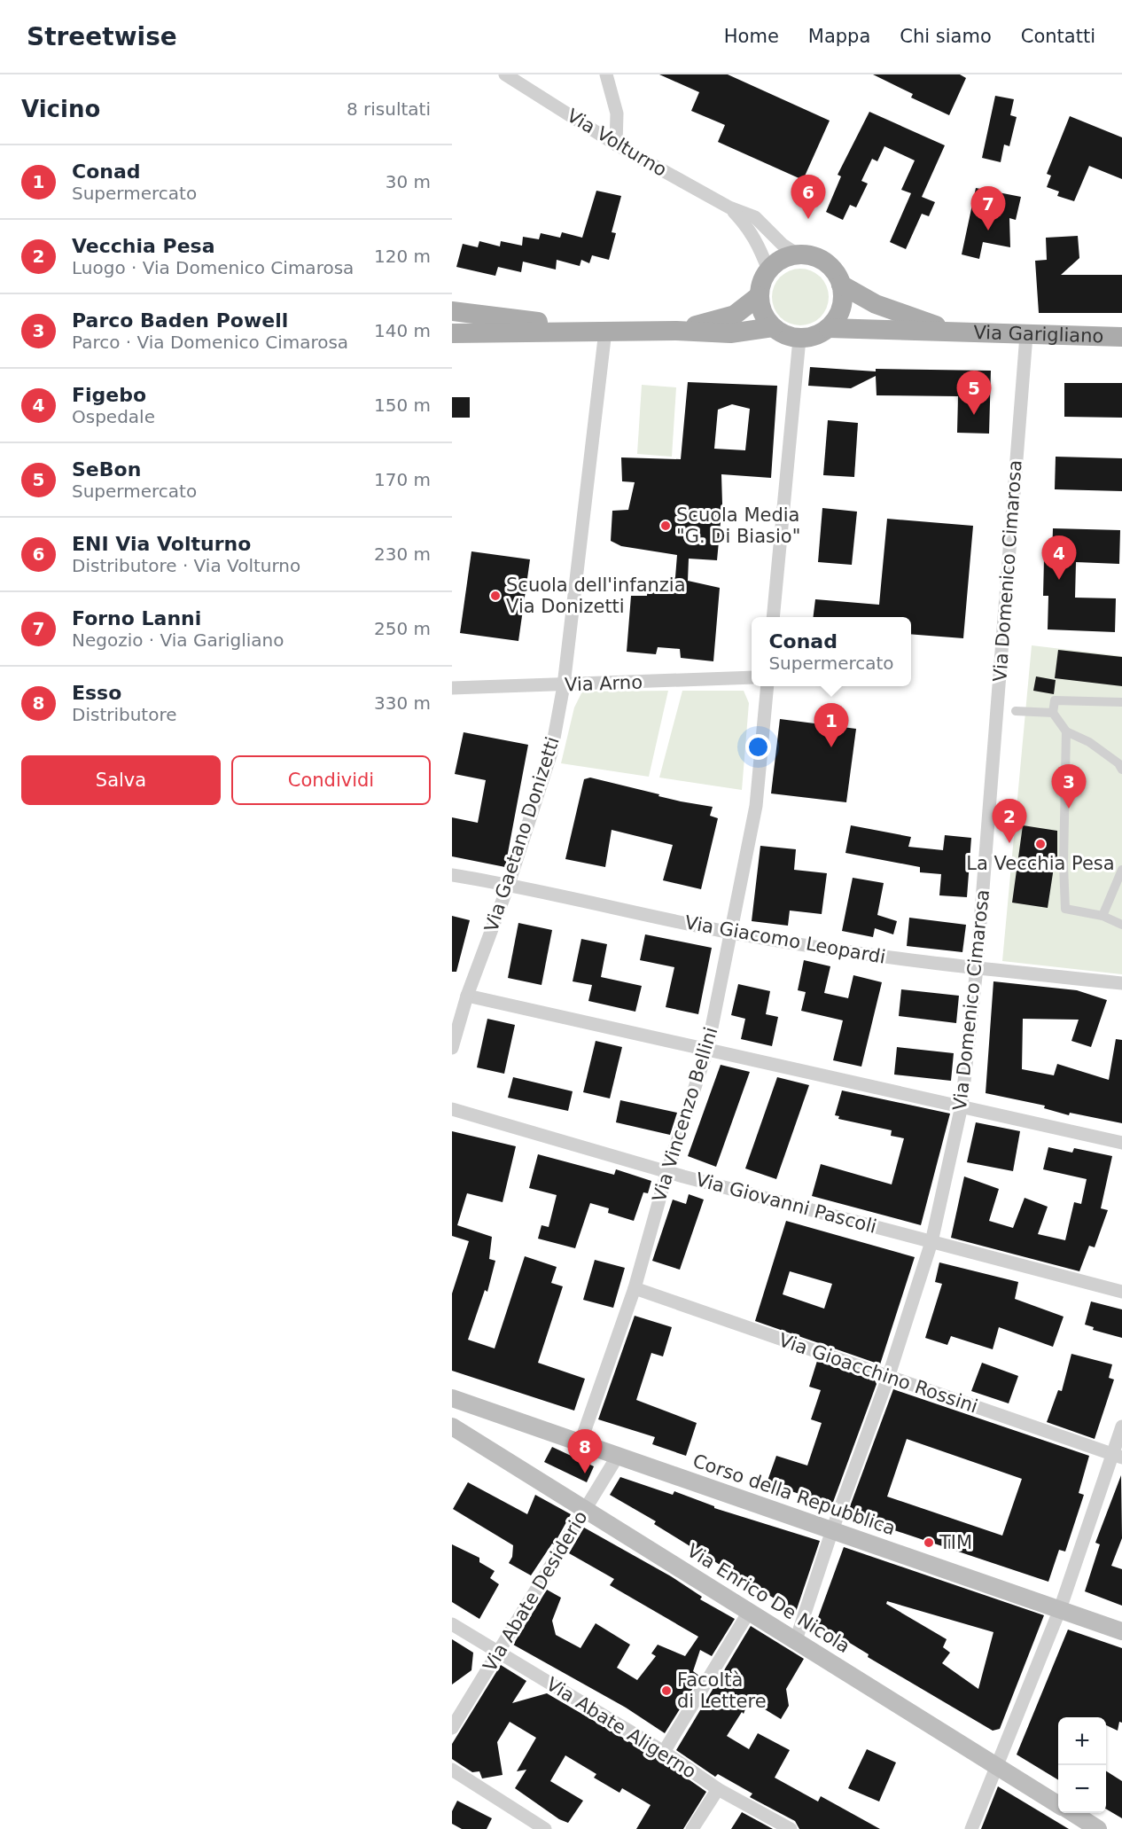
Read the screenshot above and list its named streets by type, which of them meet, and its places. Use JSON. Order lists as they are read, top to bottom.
{
  "streets": {
    "main road": ["Via Garigliano", "Corso della Repubblica", "Via Enrico De Nicola"],
    "street": [
      "Via Volturno",
      "Via Domenico Cimarosa",
      "Via Arno",
      "Via Gaetano Donizetti",
      "Via Giacomo Leopardi",
      "Via Vincenzo Bellini",
      "Via Giovanni Pascoli",
      "Via Gioacchino Rossini",
      "Via Abate Desiderio",
      "Via Abate Aligerno"
    ]
  },
  "crossings": [
    ["Via Volturno", "Via Garigliano"],
    ["Via Garigliano", "Via Domenico Cimarosa"],
    ["Via Domenico Cimarosa", "Via Giacomo Leopardi"],
    ["Via Domenico Cimarosa", "Via Giovanni Pascoli"],
    ["Via Domenico Cimarosa", "Via Gioacchino Rossini"],
    ["Via Domenico Cimarosa", "Corso della Repubblica"],
    ["Via Domenico Cimarosa", "Via Enrico De Nicola"],
    ["Via Arno", "Via Gaetano Donizetti"],
    ["Via Gaetano Donizetti", "Via Giacomo Leopardi"],
    ["Via Giacomo Leopardi", "Via Vincenzo Bellini"],
    ["Via Vincenzo Bellini", "Via Giovanni Pascoli"],
    ["Via Vincenzo Bellini", "Via Gioacchino Rossini"],
    ["Via Vincenzo Bellini", "Corso della Repubblica"],
    ["Corso della Repubblica", "Via Abate Desiderio"],
    ["Via Abate Desiderio", "Via Enrico De Nicola"],
    ["Via Abate Desiderio", "Via Abate Aligerno"]
  ],
  "places": [
    "Scuola Media \"G. Di Biasio\"",
    "Scuola dell'infanzia Via Donizetti",
    "La Vecchia Pesa",
    "TIM",
    "Facoltà di Lettere"
  ],
  "page": {
    "header": "Streetwise",
    "nav": [
      "Home",
      "Mappa",
      "Chi siamo",
      "Contatti"
    ],
    "heading": ["Vicino", "8 risultati"],
    "list": [
      {
        "mark": "1",
        "name": "Conad",
        "note": "Supermercato",
        "value": "30 m"
      },
      {
        "mark": "2",
        "name": "Vecchia Pesa",
        "note": "Luogo · Via Domenico Cimarosa",
        "value": "120 m"
      },
      {
        "mark": "3",
        "name": "Parco Baden Powell",
        "note": "Parco · Via Domenico Cimarosa",
        "value": "140 m"
      },
      {
        "mark": "4",
        "name": "Figebo",
        "note": "Ospedale",
        "value": "150 m"
      },
      {
        "mark": "5",
        "name": "SeBon",
        "note": "Supermercato",
        "value": "170 m"
      },
      {
        "mark": "6",
        "name": "ENI Via Volturno",
        "note": "Distributore · Via Volturno",
        "value": "230 m"
      },
      {
        "mark": "7",
        "name": "Forno Lanni",
        "note": "Negozio · Via Garigliano",
        "value": "250 m"
      },
      {
        "mark": "8",
        "name": "Esso",
        "note": "Distributore",
        "value": "330 m"
      }
    ],
    "pins": [
      "6",
      "7",
      "5",
      "4",
      "1",
      "3",
      "2",
      "8"
    ],
    "popup": ["Conad", "Supermercato"],
    "buttons": ["Salva", "Condividi"],
    "map_buttons": ["+", "−"]
  }
}
